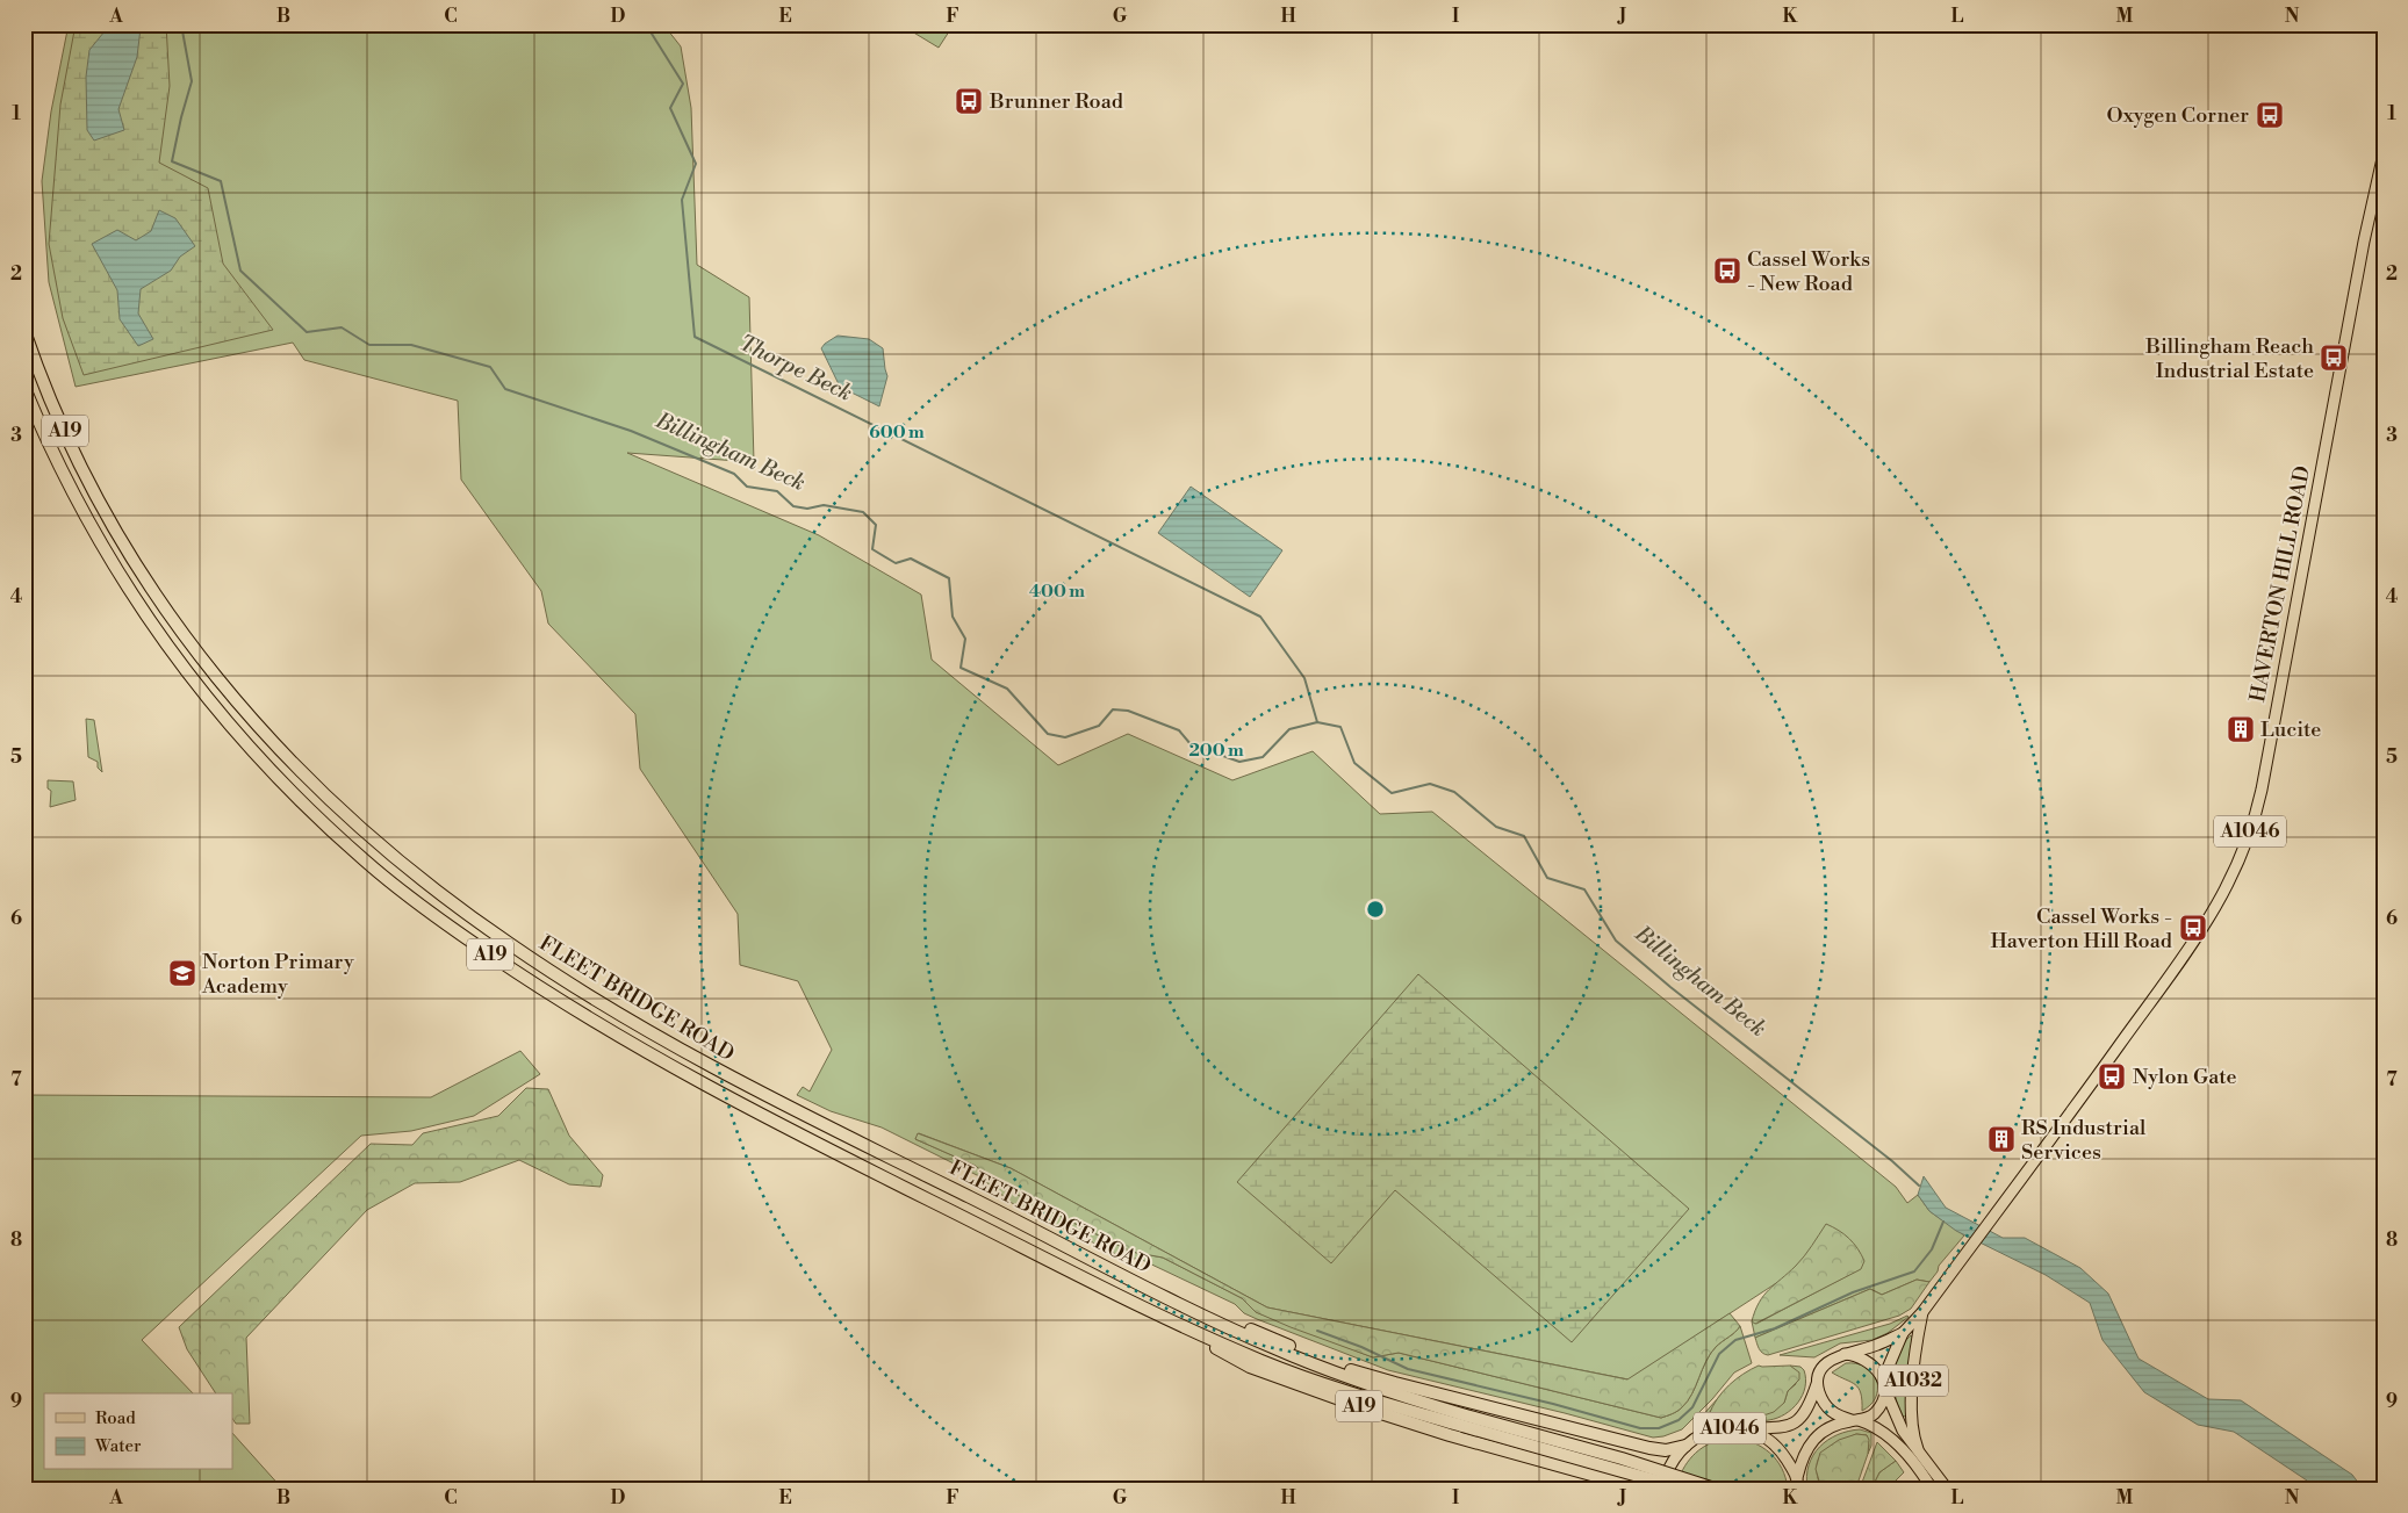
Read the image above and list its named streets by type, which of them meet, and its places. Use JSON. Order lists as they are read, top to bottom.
{
  "streets": {
    "highway": ["A19", "FLEET BRIDGE ROAD"],
    "main road": ["HAVERTON HILL ROAD", "A1046", "A1032"]
  },
  "crossings": [
    ["A19", "A1046"],
    ["A19", "FLEET BRIDGE ROAD"],
    ["HAVERTON HILL ROAD", "A1046"],
    ["HAVERTON HILL ROAD", "A1032"],
    ["A1046", "A1032"]
  ],
  "water": ["Thorpe Beck", "Billingham Beck"],
  "places": {
    "bus stop": [
      "Brunner Road",
      "Oxygen Corner",
      "Cassel Works - New Road",
      "Billingham Reach Industrial Estate",
      "Cassel Works - Haverton Hill Road",
      "Nylon Gate"
    ],
    "building": ["Lucite", "RS Industrial Services"],
    "school or university": ["Norton Primary Academy"]
  },
  "legend": ["Road", "Water"],
  "grid": {
    "columns": [
      "A",
      "B",
      "C",
      "D",
      "E",
      "F",
      "G",
      "H",
      "I",
      "J",
      "K",
      "L",
      "M",
      "N"
    ],
    "rows": [
      "1",
      "2",
      "3",
      "4",
      "5",
      "6",
      "7",
      "8",
      "9"
    ]
  },
  "rings": ["600 m", "400 m", "200 m"]
}
